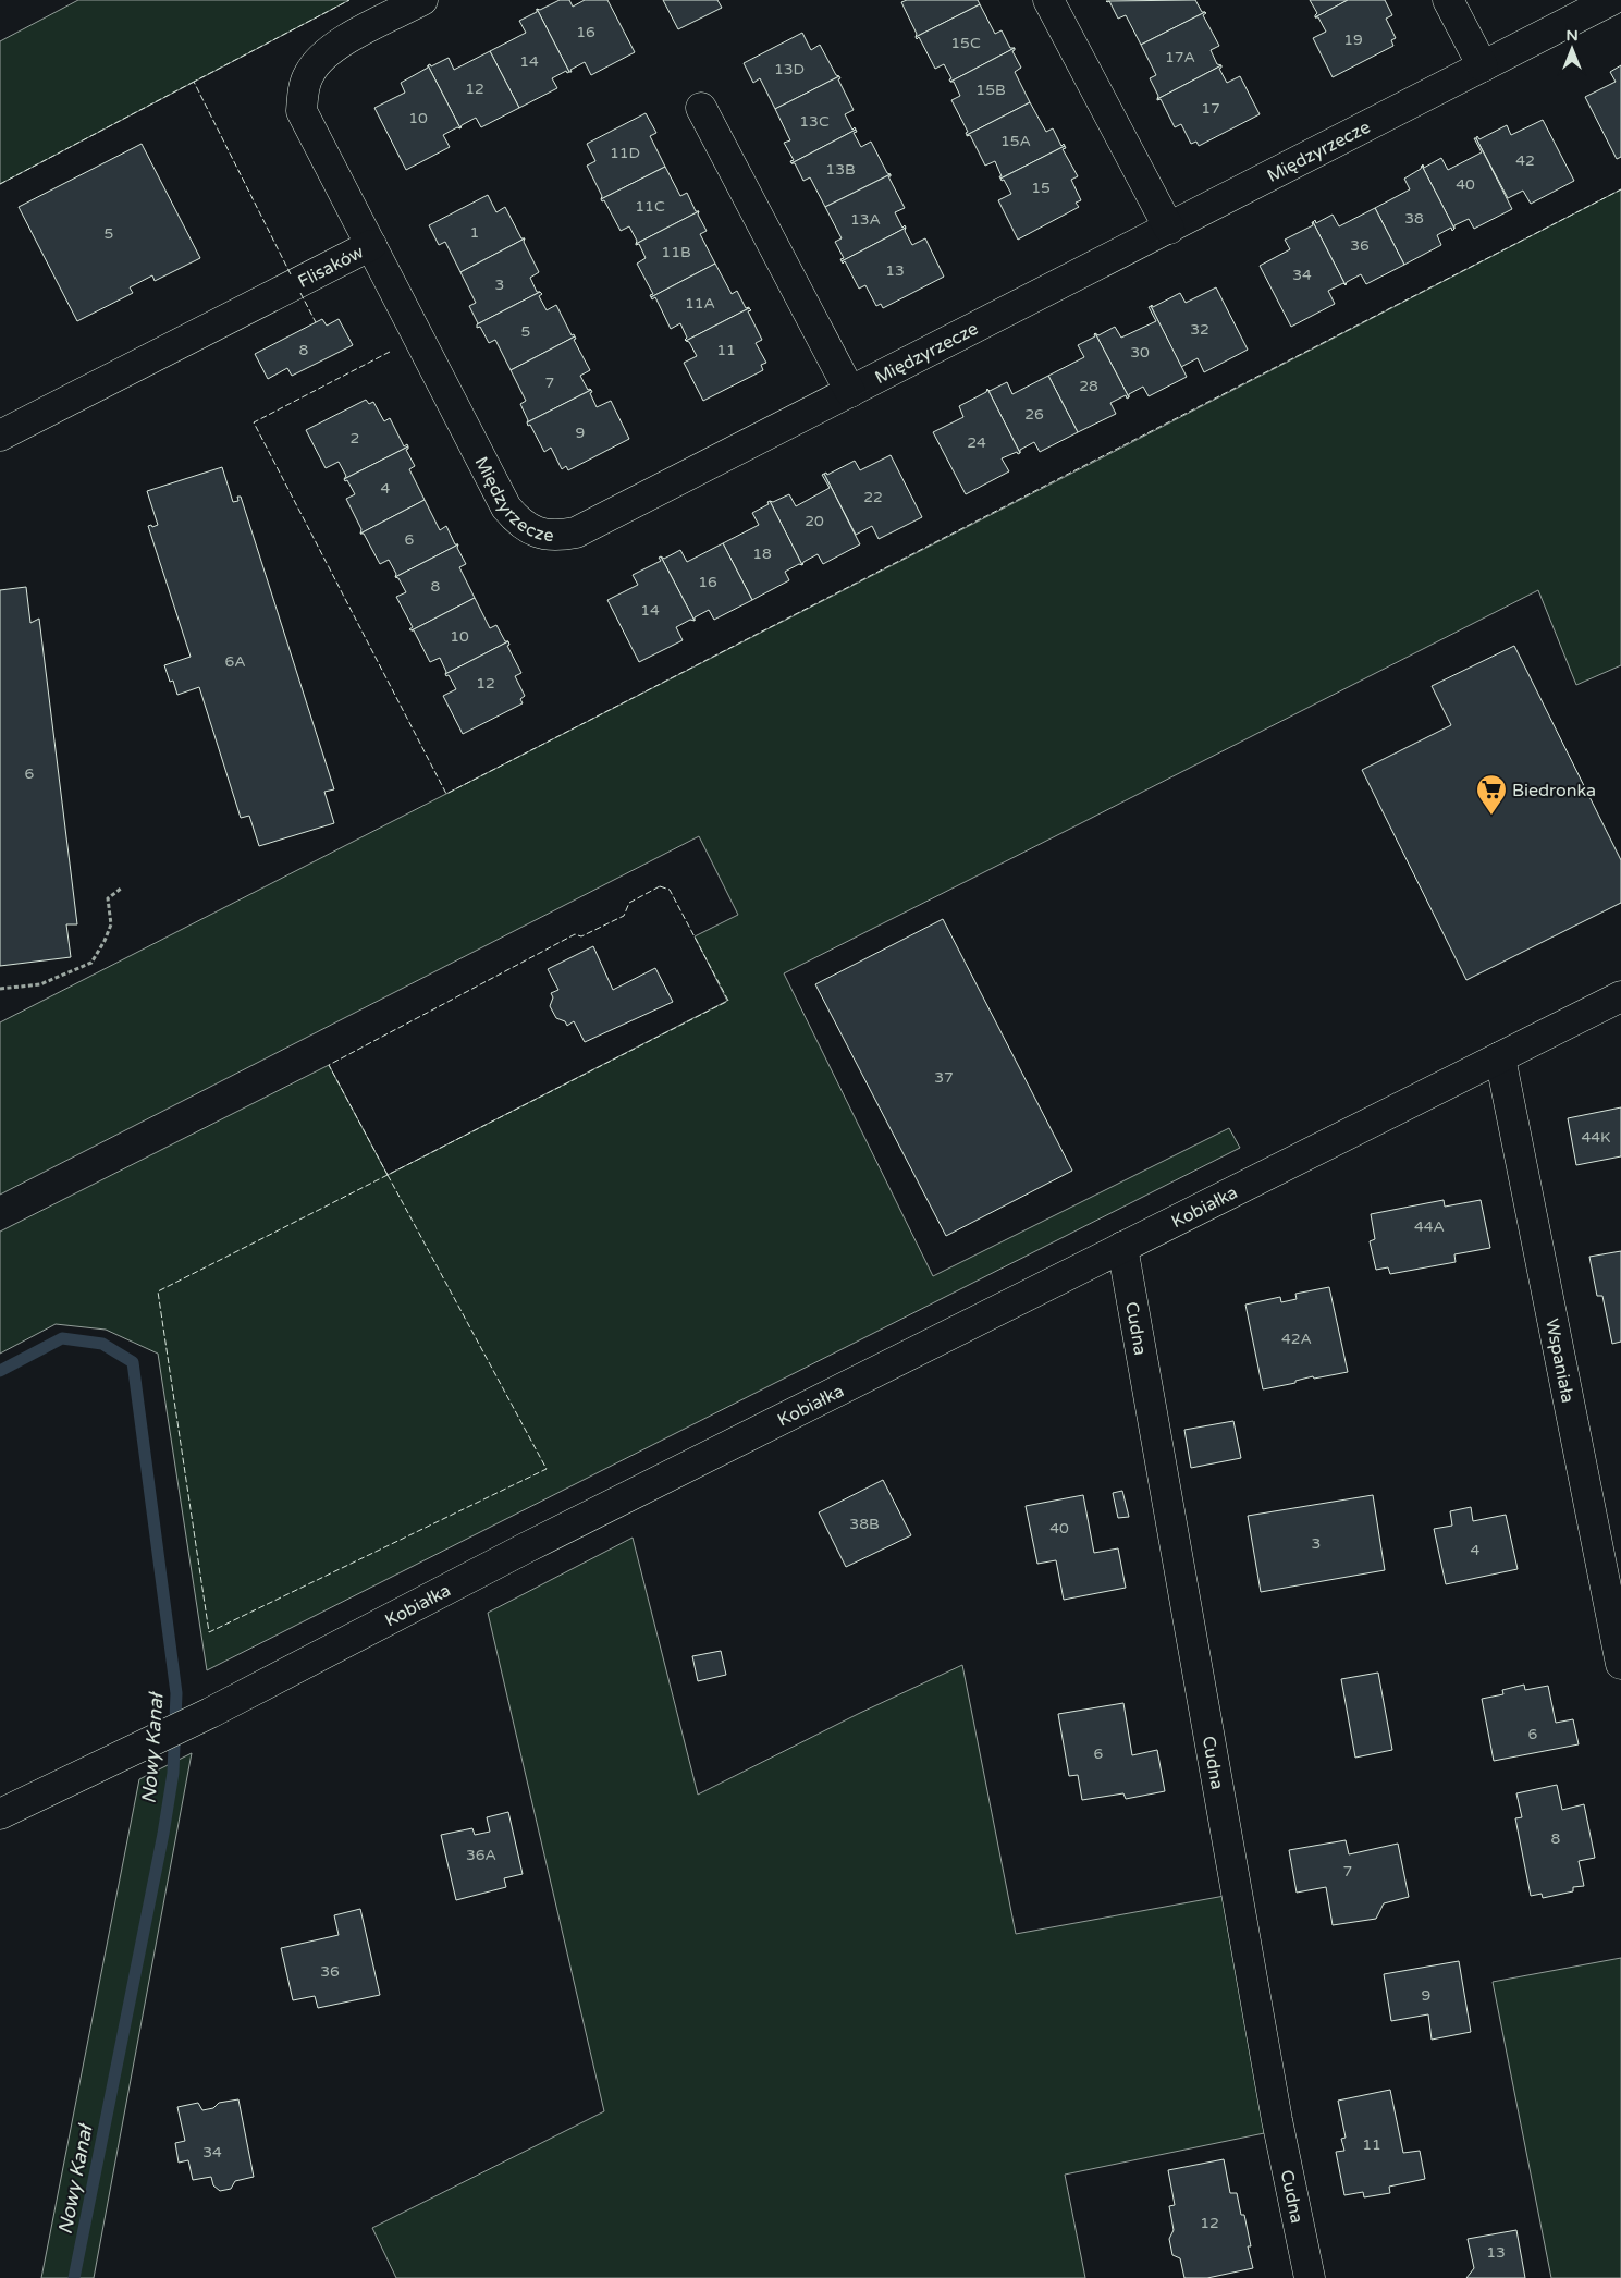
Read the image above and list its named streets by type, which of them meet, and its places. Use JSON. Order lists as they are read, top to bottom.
{
  "streets": {
    "street": [
      "Międzyrzecze",
      "Flisaków",
      "Kobiałka",
      "Cudna",
      "Wspaniała"
    ]
  },
  "crossings": [
    ["Międzyrzecze", "Flisaków"],
    ["Kobiałka", "Cudna"],
    ["Kobiałka", "Wspaniała"]
  ],
  "water": ["Nowy Kanał"],
  "places": {
    "supermarket": ["Biedronka"]
  },
  "house_numbers": [
    "16",
    "19",
    "15C",
    "17A",
    "14",
    "13D",
    "12",
    "15B",
    "17",
    "10",
    "13C",
    "15A",
    "11D",
    "42",
    "13B",
    "40",
    "15",
    "11C",
    "38",
    "13A",
    "1",
    "5",
    "36",
    "11B",
    "13",
    "34",
    "3",
    "11A",
    "32",
    "5",
    "8",
    "11",
    "30",
    "7",
    "28",
    "26",
    "9",
    "2",
    "24",
    "4",
    "22",
    "20",
    "6",
    "18",
    "16",
    "8",
    "14",
    "10",
    "6A",
    "12",
    "6",
    "37",
    "44K",
    "44A",
    "42A",
    "38B",
    "40",
    "3",
    "4",
    "6",
    "6",
    "8",
    "36A",
    "7",
    "36",
    "9",
    "11",
    "34",
    "12",
    "13"
  ],
  "north": "top"
}
